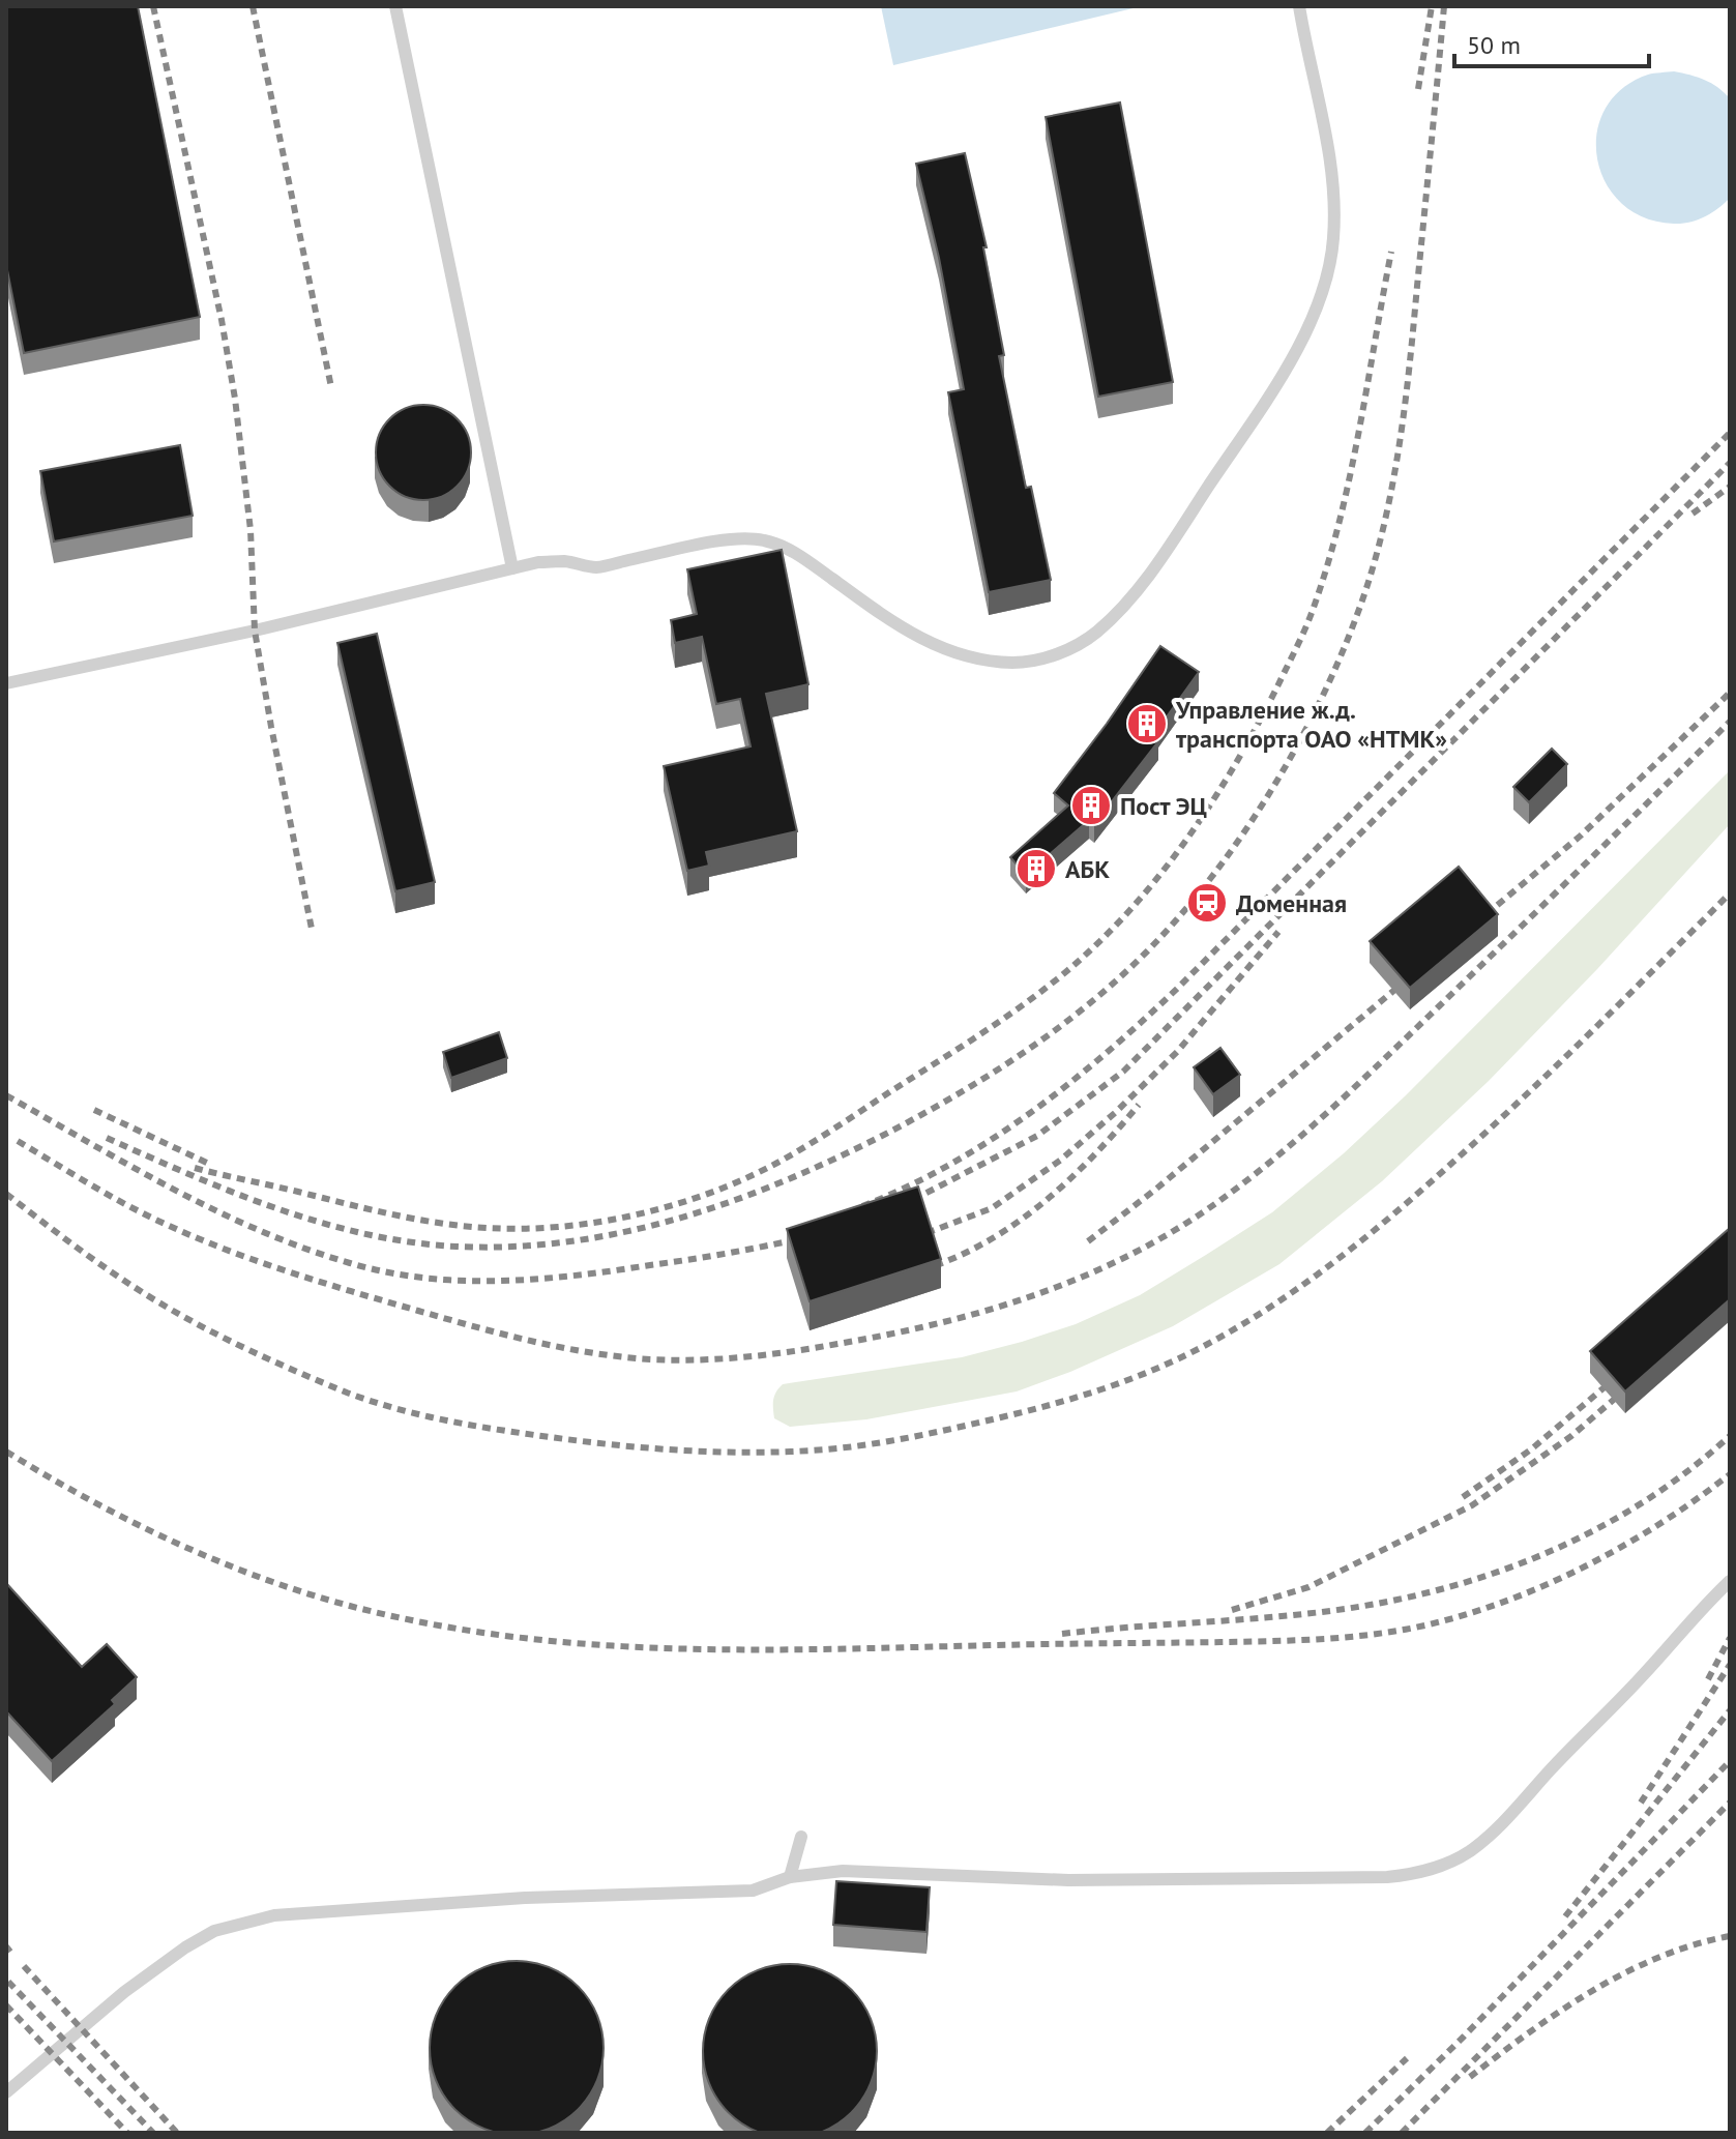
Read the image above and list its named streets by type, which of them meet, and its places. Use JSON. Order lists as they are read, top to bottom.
{
  "places": {
    "building": ["Управление ж.д. транспорта ОАО «НТМК»", "Пост ЭЦ", "АБК"],
    "station": ["Доменная"]
  },
  "scale_bar": "50 m"
}
